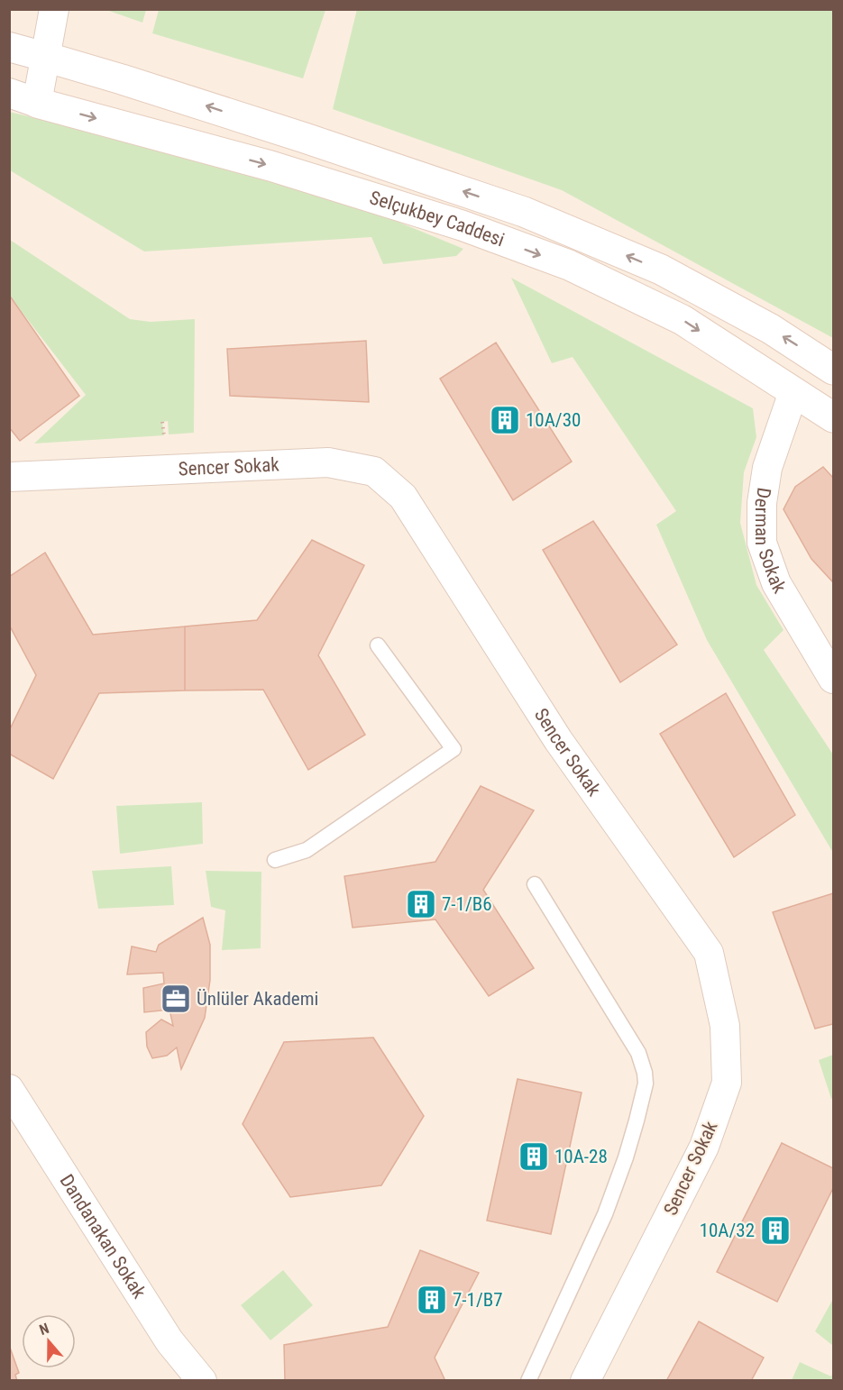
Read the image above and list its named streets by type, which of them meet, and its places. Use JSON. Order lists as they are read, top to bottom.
{
  "streets": {
    "street": [
      "Selçukbey Caddesi",
      "Sencer Sokak",
      "Derman Sokak",
      "Dandanakan Sokak"
    ]
  },
  "crossings": [
    ["Selçukbey Caddesi", "Derman Sokak"]
  ],
  "places": {
    "building": [
      "10A/30",
      "7-1/B6",
      "10A-28",
      "10A/32",
      "7-1/B7"
    ],
    "office": ["Ünlüler Akademi"]
  },
  "north": "top"
}
